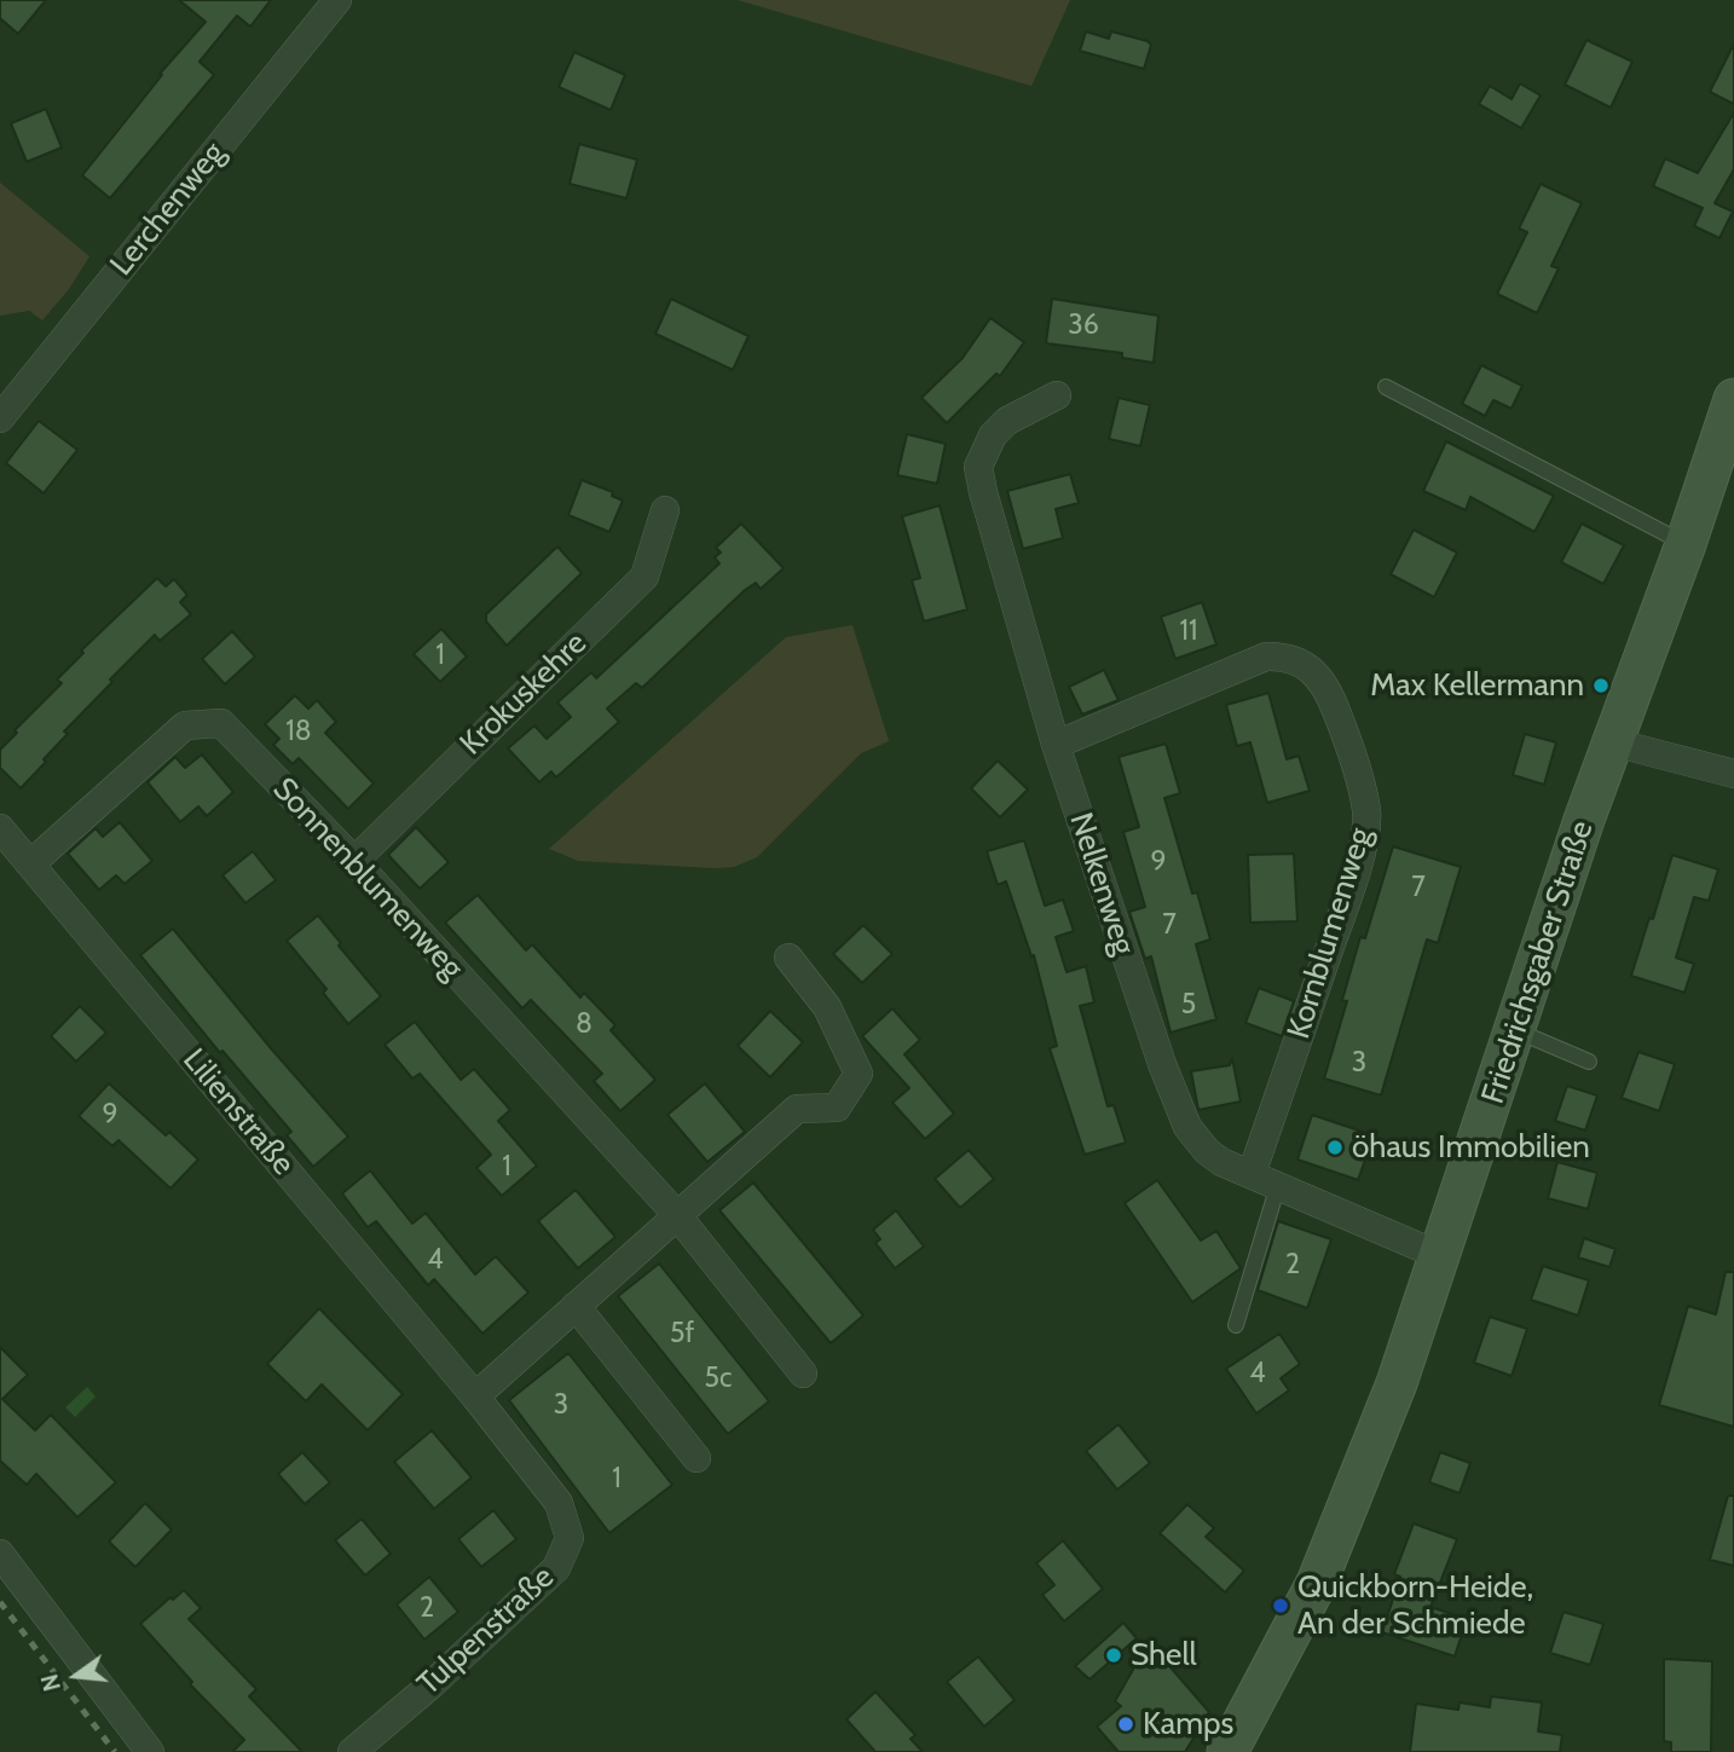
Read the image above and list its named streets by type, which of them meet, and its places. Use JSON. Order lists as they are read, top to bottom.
{
  "streets": {
    "main road": ["Friedrichsgaber Straße"],
    "street": [
      "Lerchenweg",
      "Krokuskehre",
      "Sonnenblumenweg",
      "Nelkenweg",
      "Kornblumenweg",
      "Lilienstraße",
      "Tulpenstraße"
    ]
  },
  "crossings": [
    ["Krokuskehre", "Sonnenblumenweg"],
    ["Sonnenblumenweg", "Lilienstraße"],
    ["Nelkenweg", "Kornblumenweg"],
    ["Nelkenweg", "Friedrichsgaber Straße"],
    ["Lilienstraße", "Tulpenstraße"]
  ],
  "places": [
    "Max Kellermann",
    "öhaus Immobilien",
    "Quickborn-Heide, An der Schmiede",
    "Shell",
    "Kamps"
  ],
  "house_numbers": [
    "36",
    "11",
    "1",
    "18",
    "9",
    "7",
    "7",
    "5",
    "8",
    "3",
    "9",
    "1",
    "4",
    "2",
    "5f",
    "4",
    "5c",
    "3",
    "1",
    "2"
  ],
  "north": "left"
}
